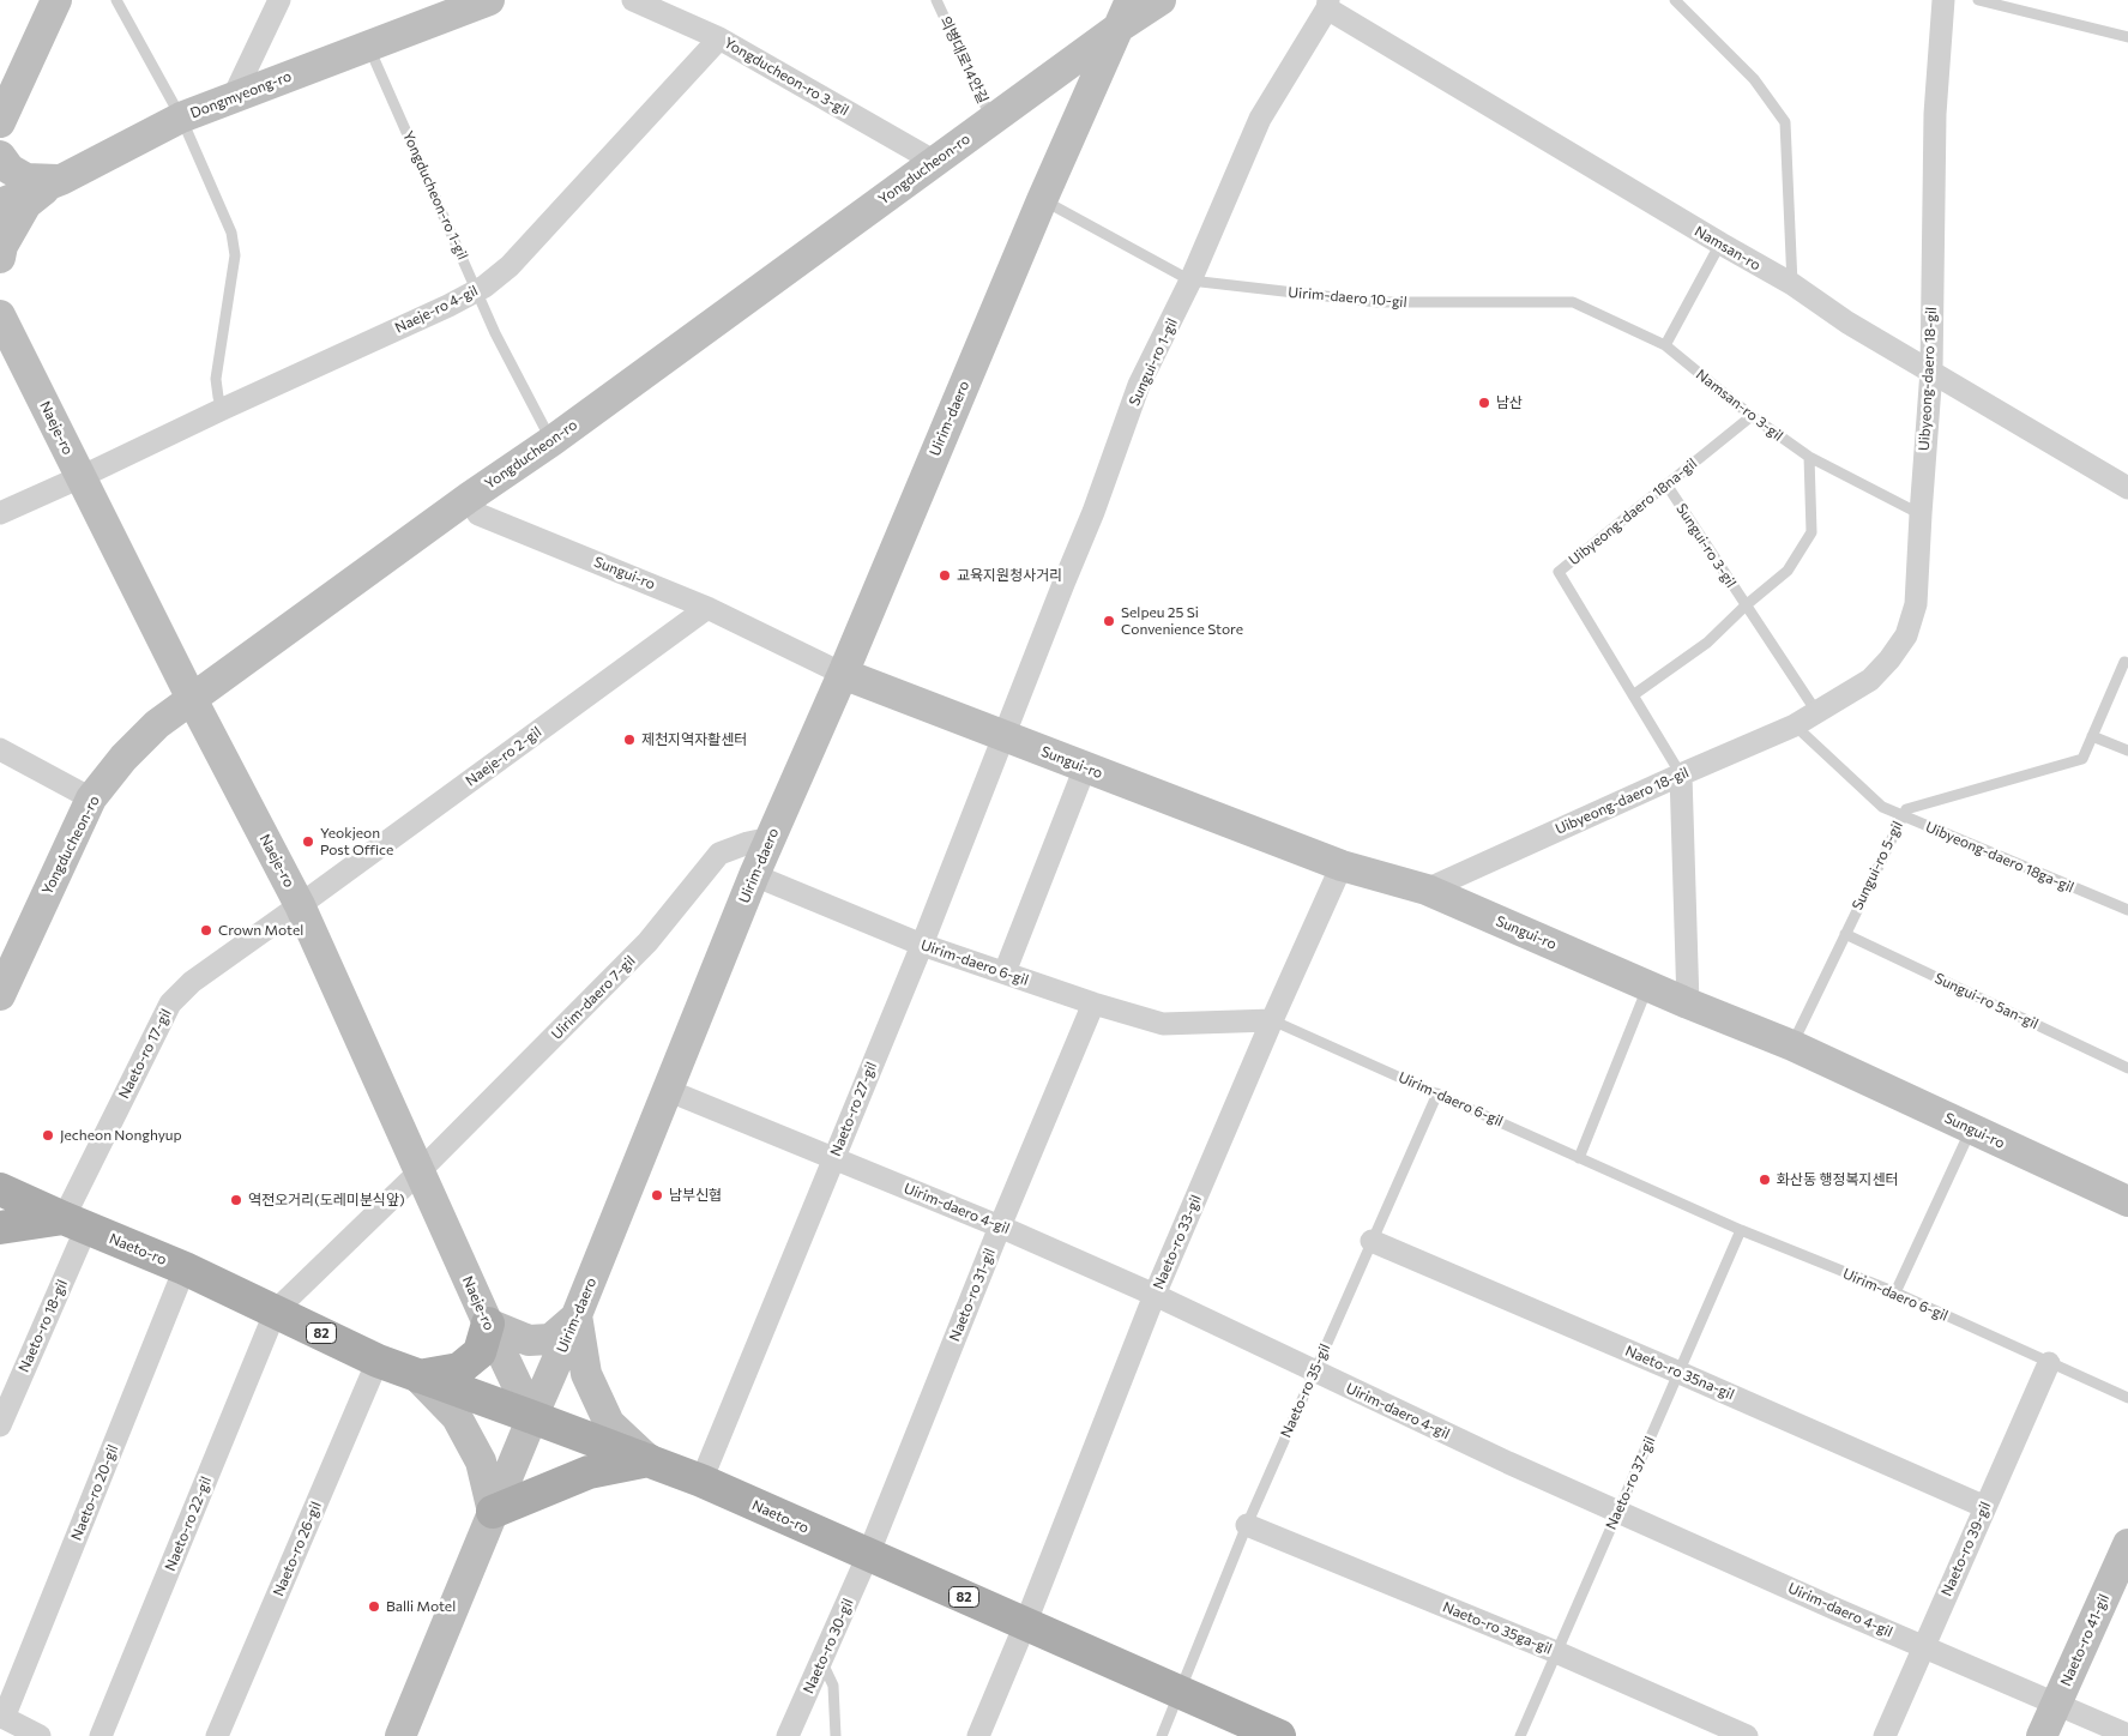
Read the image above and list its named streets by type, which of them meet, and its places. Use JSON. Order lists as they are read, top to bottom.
{
  "streets": {
    "main road": ["Naeto-ro", "82"],
    "street": [
      "Yongducheon-ro 3-gil",
      "Dongmyeong-ro",
      "Yongducheon-ro",
      "Namsan-ro",
      "Naeje-ro 4-gil",
      "Sungui-ro 1-gil",
      "Uibyeong-daero 18-gil",
      "Uirim-daero",
      "Naeje-ro",
      "Sungui-ro",
      "Naeje-ro 2-gil",
      "Uirim-daero 6-gil",
      "Uirim-daero 7-gil",
      "Naeto-ro 17-gil",
      "Naeto-ro 27-gil",
      "Uirim-daero 4-gil",
      "Naeto-ro 33-gil",
      "Naeto-ro 31-gil",
      "Naeto-ro 18-gil",
      "Naeto-ro 35na-gil",
      "Naeto-ro 20-gil",
      "Naeto-ro 22-gil",
      "Naeto-ro 26-gil",
      "Naeto-ro 39-gil",
      "Naeto-ro 35ga-gil",
      "Naeto-ro 41-gil",
      "Naeto-ro 30-gil"
    ],
    "lane": [
      "의병대로14안길",
      "Yongducheon-ro 1-gil",
      "Uirim-daero 10-gil",
      "Namsan-ro 3-gil",
      "Uibyeong-daero 18na-gil",
      "Sungui-ro 3-gil",
      "Uibyeong-daero 18ga-gil",
      "Sungui-ro 5-gil",
      "Sungui-ro 5an-gil",
      "Naeto-ro 35-gil",
      "Naeto-ro 37-gil"
    ]
  },
  "crossings": [
    ["의병대로14안길", "Yongducheon-ro"],
    ["Yongducheon-ro 3-gil", "Yongducheon-ro"],
    ["Yongducheon-ro 3-gil", "Naeje-ro 4-gil"],
    ["Dongmyeong-ro", "Yongducheon-ro 1-gil"],
    ["Yongducheon-ro", "Yongducheon-ro 1-gil"],
    ["Yongducheon-ro", "Uirim-daero"],
    ["Yongducheon-ro", "Naeje-ro"],
    ["Yongducheon-ro", "Sungui-ro"],
    ["Yongducheon-ro 1-gil", "Naeje-ro 4-gil"],
    ["Namsan-ro", "Sungui-ro 1-gil"],
    ["Namsan-ro", "Uibyeong-daero 18-gil"],
    ["Uirim-daero 10-gil", "Sungui-ro 1-gil"],
    ["Uirim-daero 10-gil", "Namsan-ro 3-gil"],
    ["Uirim-daero 10-gil", "Uirim-daero"],
    ["Naeje-ro 4-gil", "Naeje-ro"],
    ["Sungui-ro 1-gil", "Sungui-ro"],
    ["Sungui-ro 1-gil", "Naeto-ro 27-gil"],
    ["Uibyeong-daero 18-gil", "Namsan-ro 3-gil"],
    ["Uibyeong-daero 18-gil", "Uibyeong-daero 18na-gil"],
    ["Uibyeong-daero 18-gil", "Sungui-ro"],
    ["Uibyeong-daero 18-gil", "Uibyeong-daero 18ga-gil"],
    ["Namsan-ro 3-gil", "Uibyeong-daero 18na-gil"],
    ["Uirim-daero", "Naeje-ro"],
    ["Uirim-daero", "Sungui-ro"],
    ["Uirim-daero", "Uirim-daero 6-gil"],
    ["Uirim-daero", "Uirim-daero 7-gil"],
    ["Uirim-daero", "Uirim-daero 4-gil"],
    ["Uirim-daero", "Naeto-ro"],
    ["Naeje-ro", "Naeje-ro 2-gil"],
    ["Naeje-ro", "Uirim-daero 7-gil"],
    ["Naeje-ro", "Naeto-ro 17-gil"],
    ["Naeje-ro", "Naeto-ro"],
    ["Uibyeong-daero 18na-gil", "Sungui-ro 3-gil"],
    ["Sungui-ro", "Naeje-ro 2-gil"],
    ["Sungui-ro", "Sungui-ro 5-gil"],
    ["Sungui-ro", "Naeto-ro 27-gil"],
    ["Sungui-ro", "Naeto-ro 33-gil"],
    ["Naeje-ro 2-gil", "Naeto-ro 17-gil"],
    ["Uibyeong-daero 18ga-gil", "Sungui-ro 5-gil"],
    ["Sungui-ro 5-gil", "Sungui-ro 5an-gil"],
    ["Uirim-daero 6-gil", "Naeto-ro 27-gil"],
    ["Uirim-daero 6-gil", "Naeto-ro 33-gil"],
    ["Uirim-daero 6-gil", "Naeto-ro 31-gil"],
    ["Uirim-daero 6-gil", "Naeto-ro 35-gil"],
    ["Uirim-daero 6-gil", "Naeto-ro 37-gil"],
    ["Uirim-daero 6-gil", "Naeto-ro 39-gil"],
    ["Naeto-ro 17-gil", "Naeto-ro"],
    ["Naeto-ro 17-gil", "Naeto-ro 18-gil"],
    ["Naeto-ro 27-gil", "Uirim-daero 4-gil"],
    ["Naeto-ro 27-gil", "Naeto-ro"],
    ["Uirim-daero 4-gil", "Naeto-ro 33-gil"],
    ["Uirim-daero 4-gil", "Naeto-ro 31-gil"],
    ["Uirim-daero 4-gil", "Naeto-ro 35-gil"],
    ["Uirim-daero 4-gil", "Naeto-ro 37-gil"],
    ["Uirim-daero 4-gil", "Naeto-ro 39-gil"],
    ["Uirim-daero 4-gil", "Naeto-ro 41-gil"],
    ["Naeto-ro 33-gil", "Naeto-ro"],
    ["Naeto-ro", "Naeto-ro 31-gil"],
    ["Naeto-ro", "Naeto-ro 18-gil"],
    ["Naeto-ro", "Naeto-ro 35-gil"],
    ["Naeto-ro", "Naeto-ro 20-gil"],
    ["Naeto-ro", "Naeto-ro 22-gil"],
    ["Naeto-ro", "Naeto-ro 26-gil"],
    ["Naeto-ro", "Naeto-ro 30-gil"],
    ["Naeto-ro 31-gil", "Naeto-ro 30-gil"],
    ["Naeto-ro 35na-gil", "Naeto-ro 35-gil"],
    ["Naeto-ro 35na-gil", "Naeto-ro 37-gil"],
    ["Naeto-ro 35na-gil", "Naeto-ro 39-gil"],
    ["Naeto-ro 35-gil", "Naeto-ro 35ga-gil"],
    ["Naeto-ro 37-gil", "Naeto-ro 35ga-gil"]
  ],
  "places": [
    "남산",
    "교육지원청사거리",
    "Selpeu 25 Si Convenience Store",
    "제천지역자활센터",
    "Yeokjeon Post Office",
    "Crown Motel",
    "Jecheon Nonghyup",
    "화산동 행정복지센터",
    "남부신협",
    "역전오거리(도레미분식앞)",
    "Balli Motel"
  ]
}
